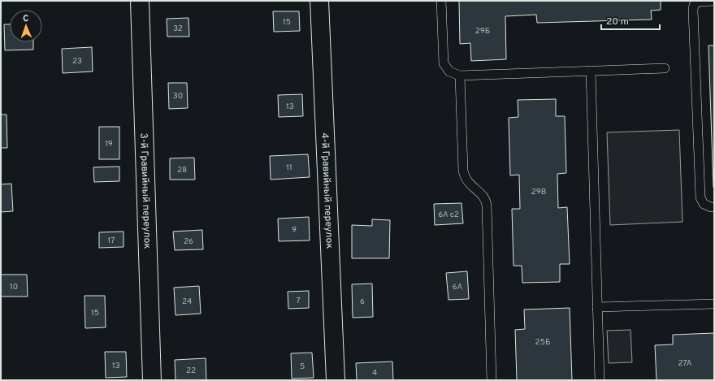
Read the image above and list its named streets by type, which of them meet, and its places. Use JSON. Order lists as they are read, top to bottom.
{
  "streets": {
    "street": ["3-й Гравийный переулок", "4-й Гравийный переулок"]
  },
  "house_numbers": [
    "15",
    "32",
    "29Б",
    "23",
    "30",
    "13",
    "19",
    "11",
    "28",
    "29В",
    "6А с2",
    "9",
    "17",
    "26",
    "10",
    "6А",
    "7",
    "24",
    "6",
    "15",
    "25Б",
    "27А",
    "13",
    "5",
    "22",
    "4"
  ],
  "scale_bar": "20 m",
  "north": "top"
}
